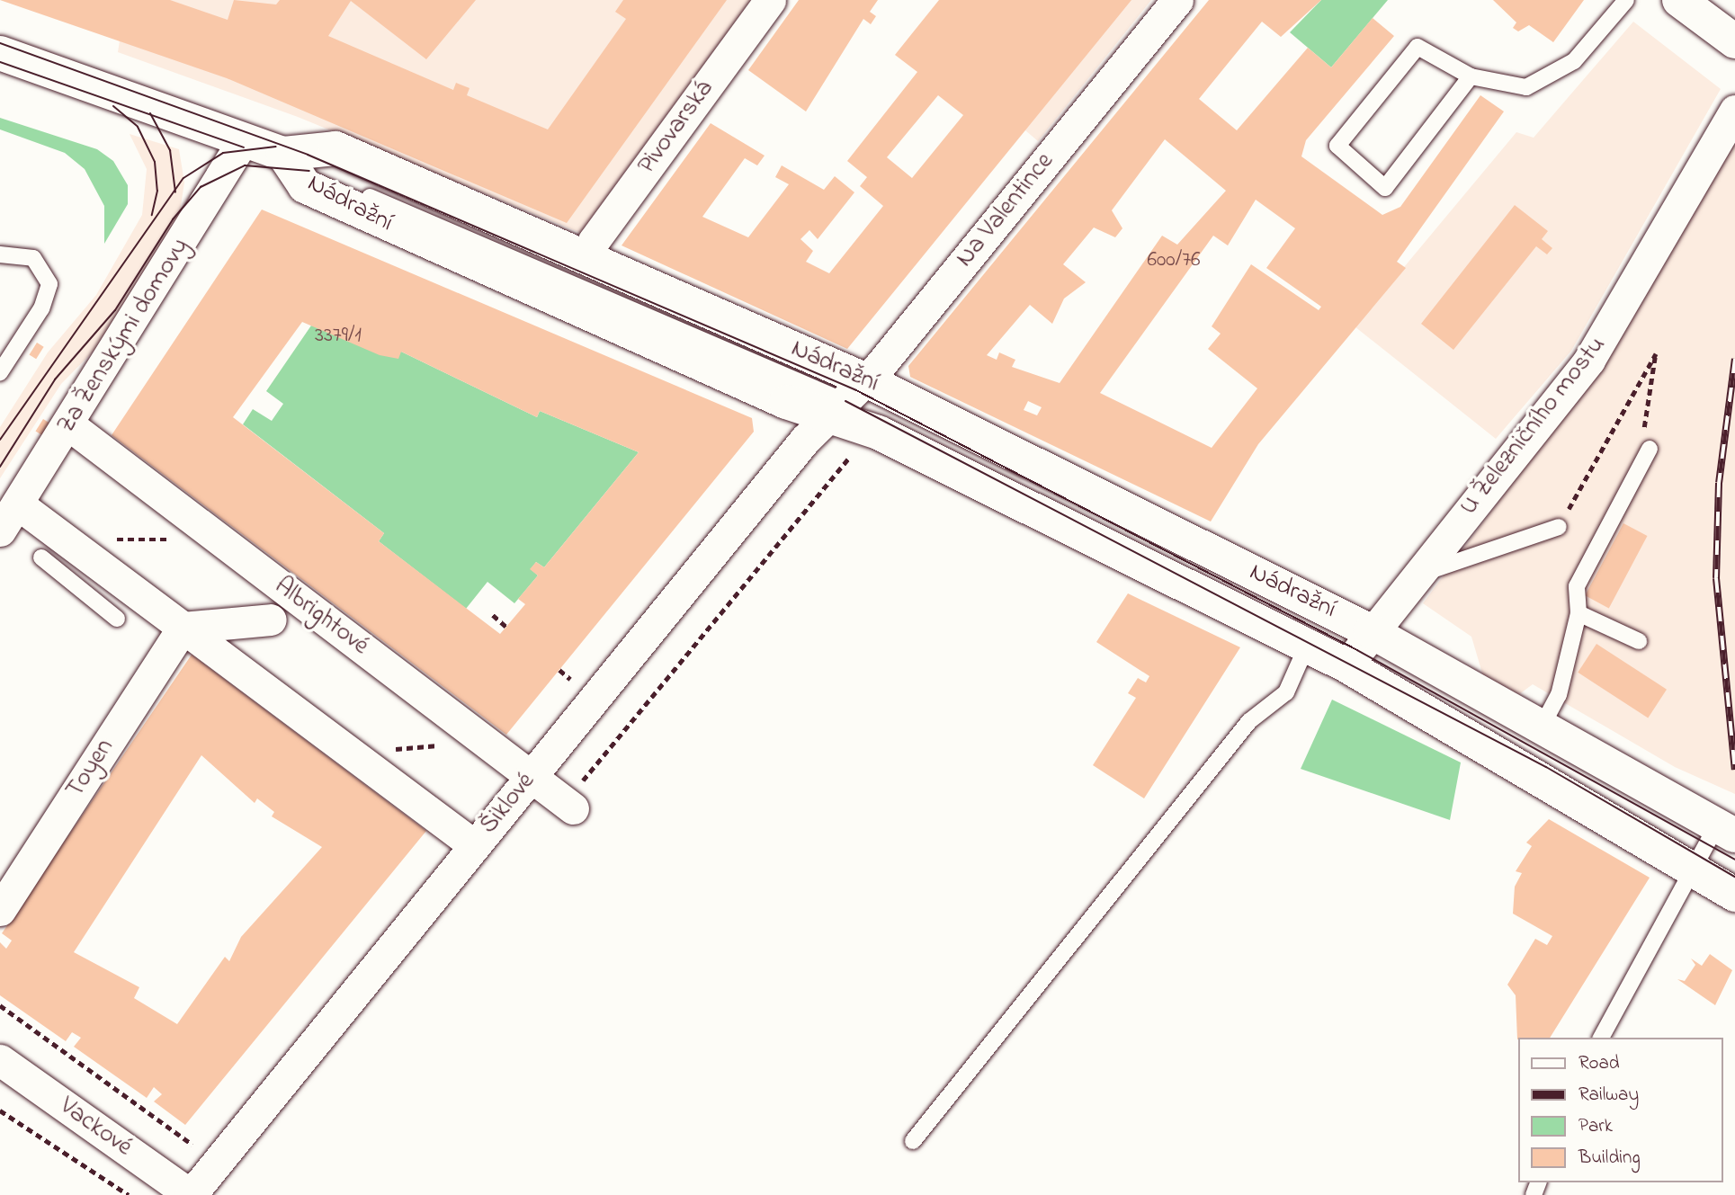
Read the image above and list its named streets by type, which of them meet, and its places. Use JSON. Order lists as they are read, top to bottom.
{
  "streets": {
    "street": [
      "Pivovarská",
      "Nádražní",
      "Na Valentince",
      "Za Ženskými domovy",
      "U Železničního mostu",
      "Albrightové",
      "Toyen",
      "Šiklové",
      "Vackové"
    ]
  },
  "crossings": [
    ["Pivovarská", "Nádražní"],
    ["Nádražní", "Na Valentince"],
    ["Nádražní", "Za Ženskými domovy"],
    ["Nádražní", "U Železničního mostu"],
    ["Nádražní", "Šiklové"],
    ["Na Valentince", "Šiklové"],
    ["Za Ženskými domovy", "Albrightové"],
    ["Albrightové", "Šiklové"],
    ["Šiklové", "Vackové"]
  ],
  "house_numbers": ["600/76", "3379/1"],
  "legend": [
    "Road",
    "Railway",
    "Park",
    "Building"
  ]
}
